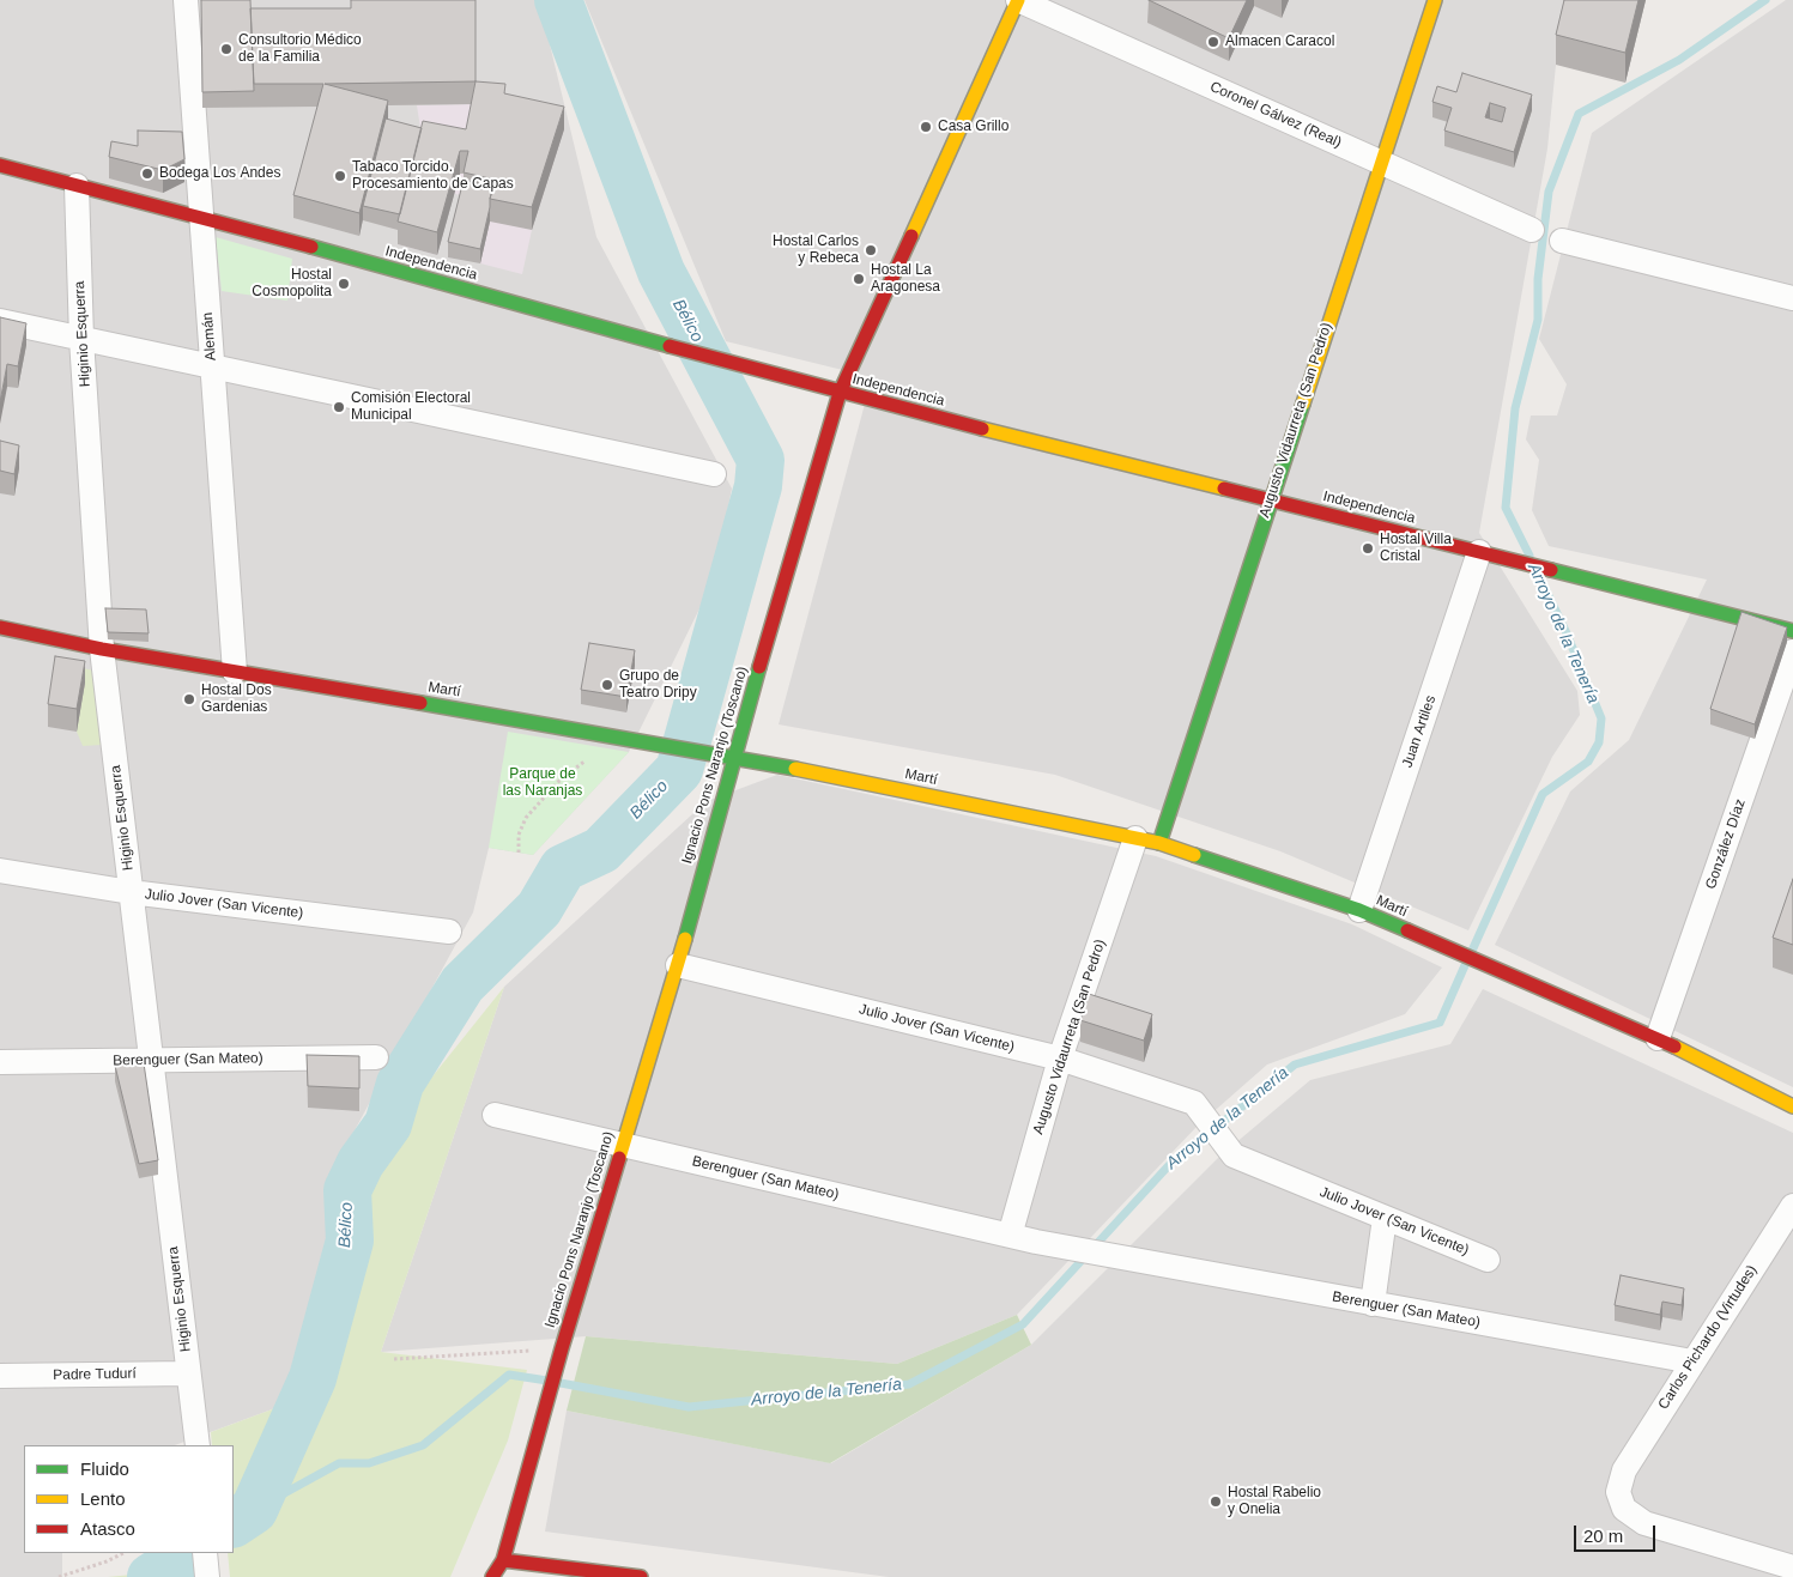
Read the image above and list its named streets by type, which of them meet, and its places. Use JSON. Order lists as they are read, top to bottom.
{
  "streets": {
    "street": [
      "Coronel Gálvez (Real)",
      "Independencia",
      "Higinio Esquerra",
      "Alemán",
      "Augusto Vidaurreta (San Pedro)",
      "Martí",
      "Juan Artiles",
      "Ignacio Pons Naranjo (Toscano)",
      "González Díaz",
      "Julio Jover (San Vicente)",
      "Berenguer (San Mateo)",
      "Carlos Pichardo (Virtudes)",
      "Padre Tudurí"
    ]
  },
  "crossings": [
    ["Coronel Gálvez (Real)", "Augusto Vidaurreta (San Pedro)"],
    ["Coronel Gálvez (Real)", "Ignacio Pons Naranjo (Toscano)"],
    ["Independencia", "Higinio Esquerra"],
    ["Independencia", "Alemán"],
    ["Independencia", "Augusto Vidaurreta (San Pedro)"],
    ["Independencia", "Juan Artiles"],
    ["Independencia", "Ignacio Pons Naranjo (Toscano)"],
    ["Higinio Esquerra", "Martí"],
    ["Higinio Esquerra", "Julio Jover (San Vicente)"],
    ["Higinio Esquerra", "Berenguer (San Mateo)"],
    ["Higinio Esquerra", "Padre Tudurí"],
    ["Alemán", "Martí"],
    ["Augusto Vidaurreta (San Pedro)", "Martí"],
    ["Augusto Vidaurreta (San Pedro)", "Julio Jover (San Vicente)"],
    ["Augusto Vidaurreta (San Pedro)", "Berenguer (San Mateo)"],
    ["Martí", "Juan Artiles"],
    ["Martí", "Ignacio Pons Naranjo (Toscano)"],
    ["Martí", "González Díaz"],
    ["Ignacio Pons Naranjo (Toscano)", "Julio Jover (San Vicente)"],
    ["Ignacio Pons Naranjo (Toscano)", "Berenguer (San Mateo)"],
    ["Berenguer (San Mateo)", "Carlos Pichardo (Virtudes)"]
  ],
  "water": ["Bélico", "Arroyo de la Tenería"],
  "parks": ["Parque de las Naranjas"],
  "places": [
    "Almacen Caracol",
    "Consultorio Médico de la Familia",
    "Casa Grillo",
    "Bodega Los Andes",
    "Tabaco Torcido. Procesamiento de Capas",
    "Hostal Carlos y Rebeca",
    "Hostal La Aragonesa",
    "Hostal Cosmopolita",
    "Comisión Electoral Municipal",
    "Hostal Villa Cristal",
    "Grupo de Teatro Dripy",
    "Hostal Dos Gardenias",
    "Hostal Rabelio y Onelia"
  ],
  "legend": ["Fluido", "Lento", "Atasco"],
  "scale_bar": "20 m"
}
